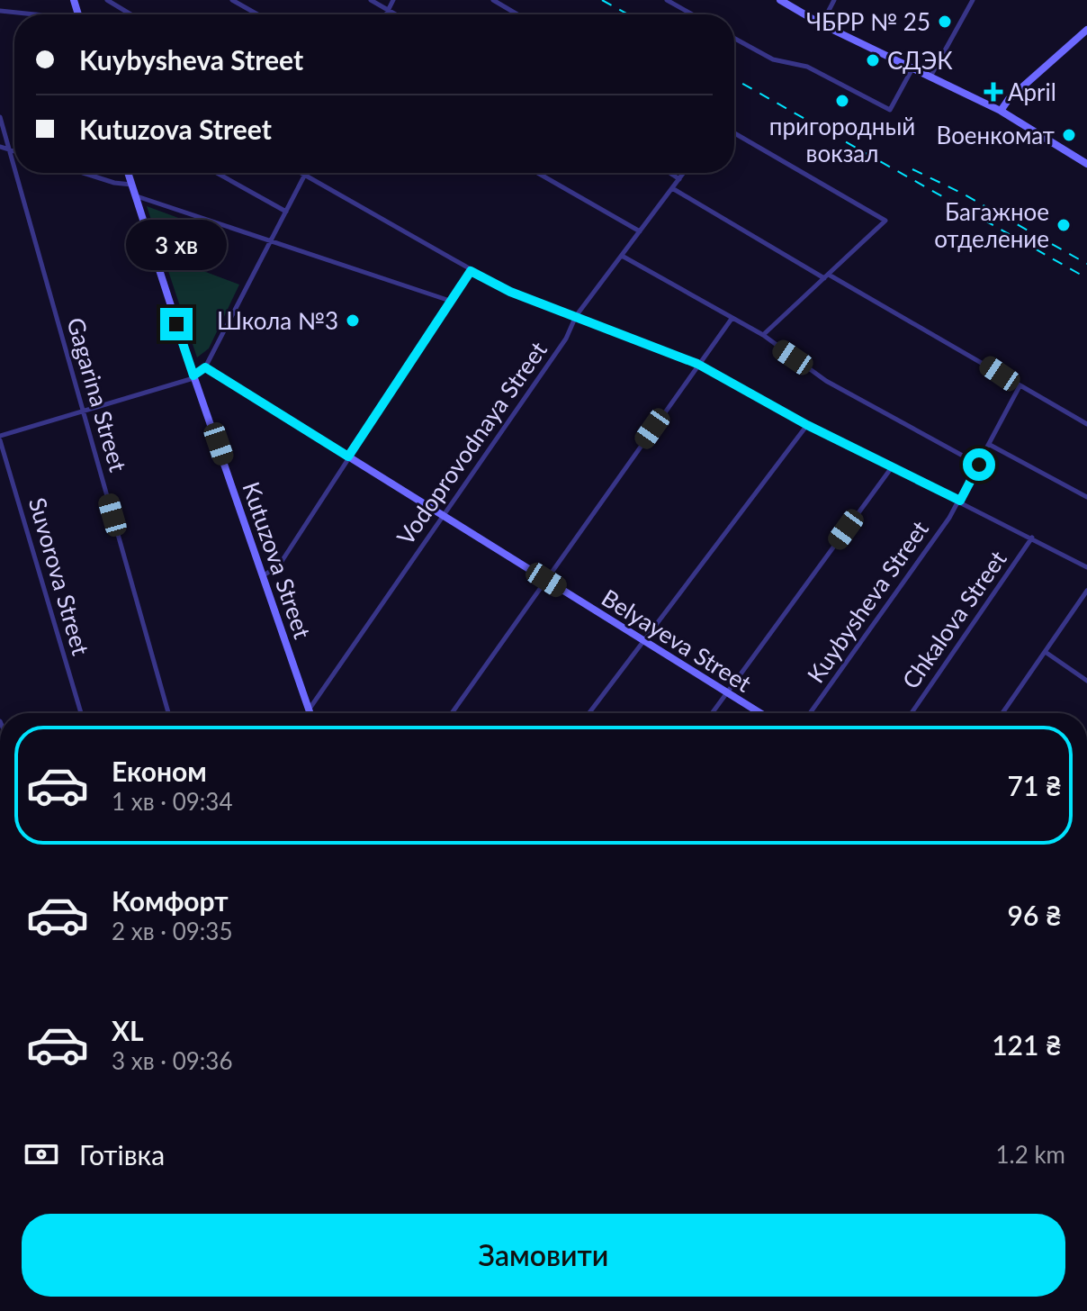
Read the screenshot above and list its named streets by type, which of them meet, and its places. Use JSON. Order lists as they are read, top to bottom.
{
  "streets": {
    "main road": ["Kutuzova Street", "Belyayeva Street"],
    "street": [
      "Gagarina Street",
      "Vodoprovodnaya Street",
      "Suvorova Street",
      "Kuybysheva Street",
      "Chkalova Street"
    ]
  },
  "crossings": [
    ["Vodoprovodnaya Street", "Kutuzova Street"],
    ["Vodoprovodnaya Street", "Belyayeva Street"]
  ],
  "places": {
    "other": [
      "ЧБРР № 25",
      "СДЭК",
      "пригородный вокзал",
      "Военкомат",
      "Багажное отделение",
      "Школа №3"
    ],
    "health": ["April"]
  },
  "page": {
    "banner": ["Kuybysheva Street", "Kutuzova Street"],
    "bubble": "3 хв",
    "list": [
      {
        "name": "Економ",
        "note": "1 хв · 09:34",
        "value": "71 ₴"
      },
      {
        "name": "Комфорт",
        "note": "2 хв · 09:35",
        "value": "96 ₴"
      },
      {
        "name": "XL",
        "note": "3 хв · 09:36",
        "value": "121 ₴"
      }
    ],
    "pay": ["Готівка", "1.2 km"],
    "buttons": "Замовити"
  }
}
